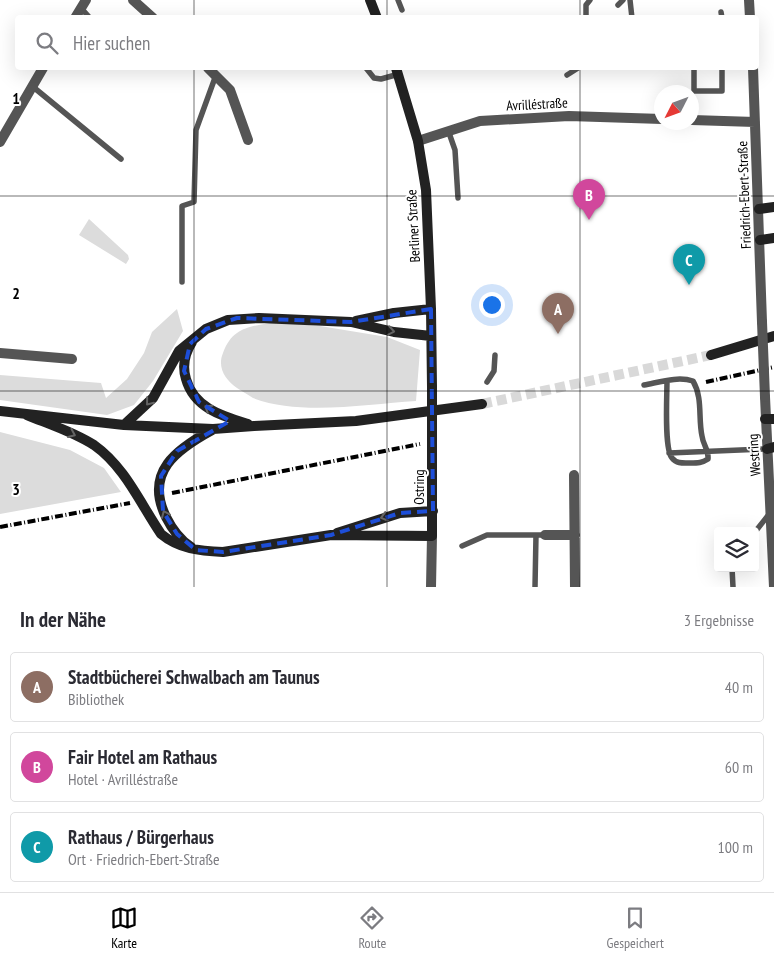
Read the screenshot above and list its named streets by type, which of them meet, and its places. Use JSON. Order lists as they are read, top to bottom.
{
  "streets": {
    "main road": ["Berliner Straße", "Ostring"],
    "street": ["Avrilléstraße", "Friedrich-Ebert-Straße", "Westring"]
  },
  "crossings": [
    ["Avrilléstraße", "Berliner Straße"],
    ["Friedrich-Ebert-Straße", "Westring"],
    ["Berliner Straße", "Ostring"]
  ],
  "north": "bottom left",
  "page": {
    "search": "Hier suchen",
    "pins": ["B", "C", "A"],
    "heading": ["In der Nähe", "3 Ergebnisse"],
    "list": [
      {
        "mark": "A",
        "name": "Stadtbücherei Schwalbach am Taunus",
        "note": "Bibliothek",
        "value": "40 m"
      },
      {
        "mark": "B",
        "name": "Fair Hotel am Rathaus",
        "note": "Hotel · Avrilléstraße",
        "value": "60 m"
      },
      {
        "mark": "C",
        "name": "Rathaus / Bürgerhaus",
        "note": "Ort · Friedrich-Ebert-Straße",
        "value": "100 m"
      }
    ],
    "nav": ["Karte", "Route", "Gespeichert"]
  },
  "grid": {
    "rows": ["1", "2", "3"]
  }
}
